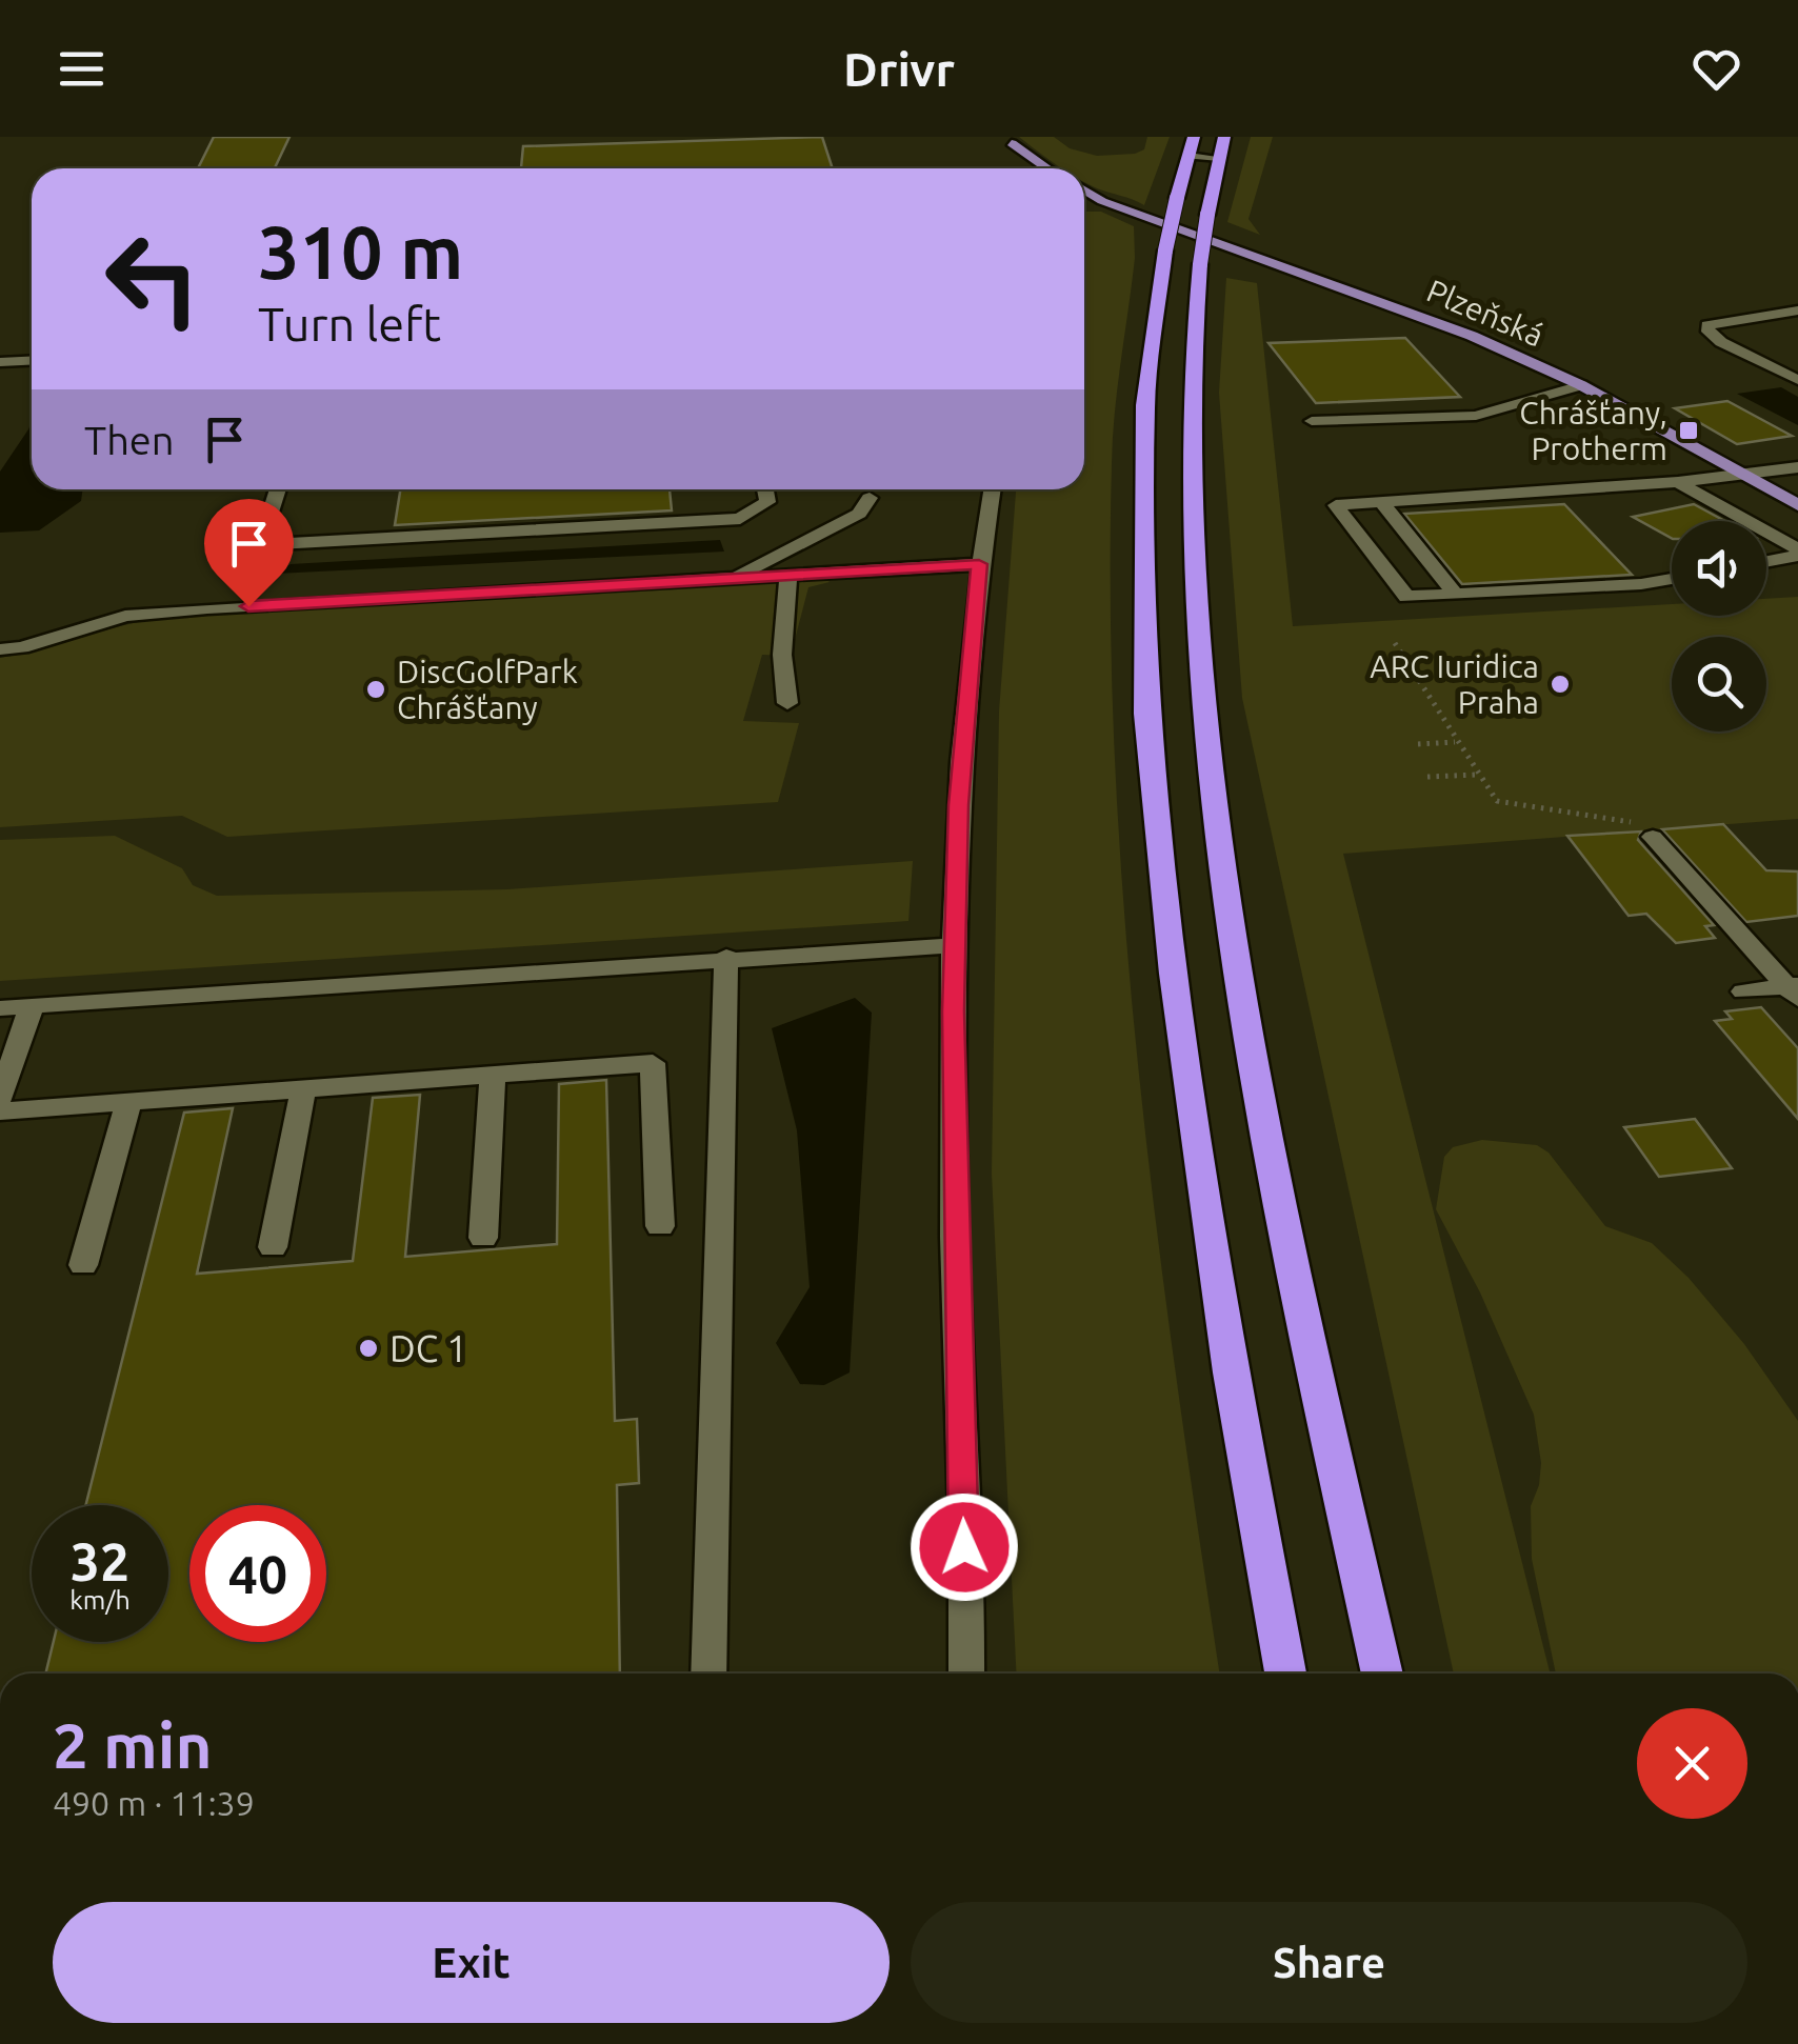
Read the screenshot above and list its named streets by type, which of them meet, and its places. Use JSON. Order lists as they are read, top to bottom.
{
  "streets": {
    "main road": ["Plzeňská"]
  },
  "places": {
    "transit": ["Chrášťany, Protherm"],
    "other": ["ARC Iuridica Praha", "DiscGolfPark Chrášťany", "DC 1"]
  },
  "page": {
    "header": "Drivr",
    "turn": ["310 m", "Turn left"],
    "then": "Then",
    "speed": "32 km/h",
    "limit": "40",
    "heading": ["2 min", "490 m · 11:39"],
    "buttons": ["Exit", "Share"]
  }
}
